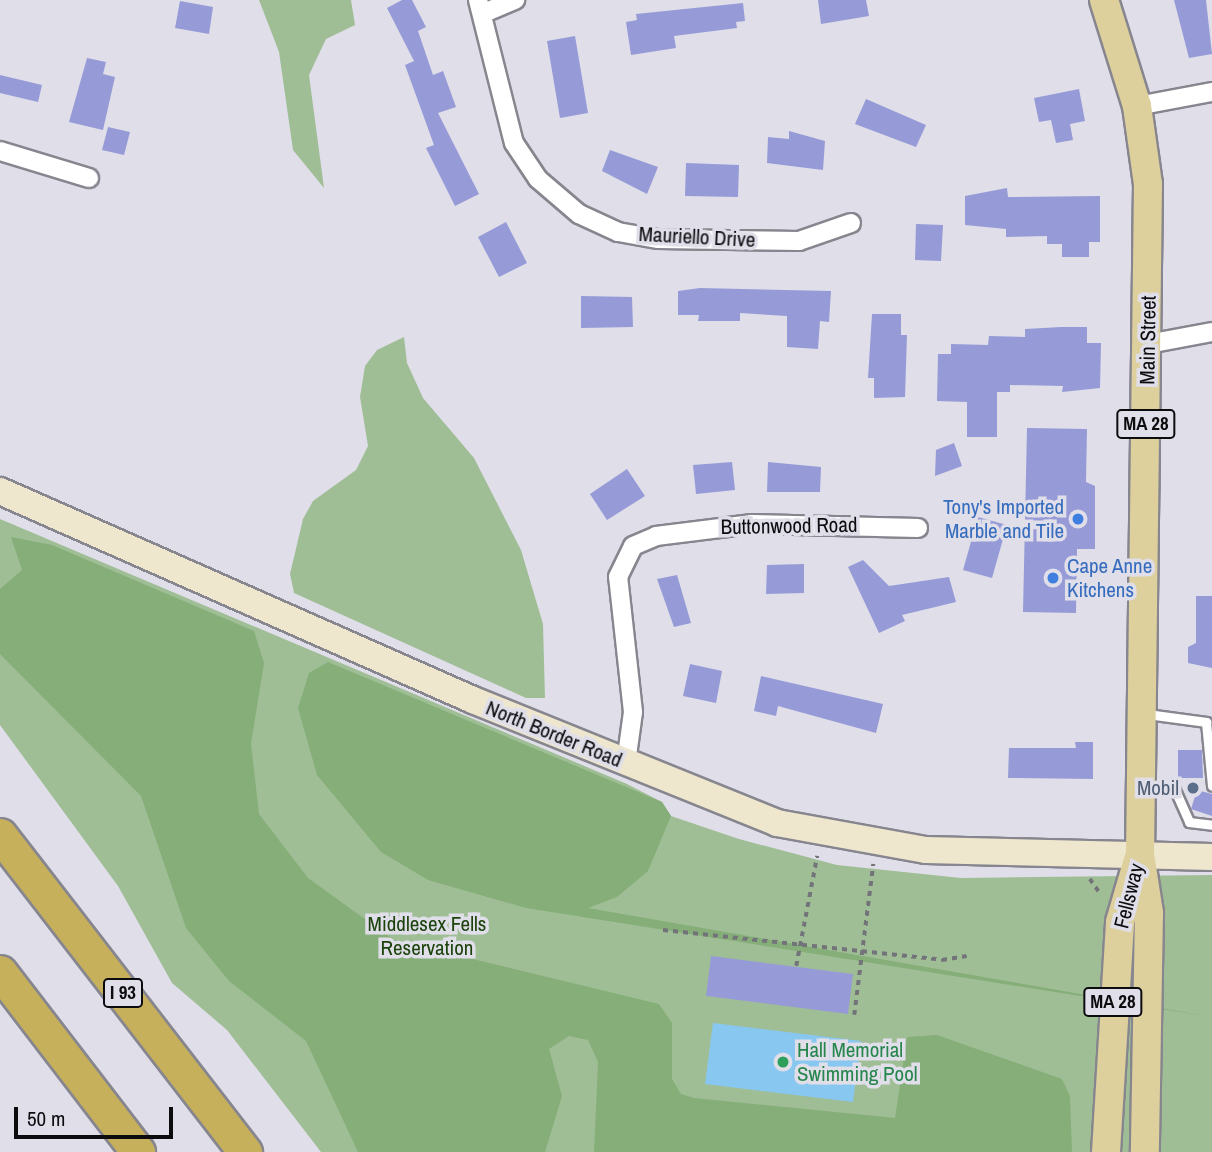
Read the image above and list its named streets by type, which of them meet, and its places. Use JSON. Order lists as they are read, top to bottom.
{
  "streets": {
    "highway": ["I 93"],
    "main road": [
      "Main Street",
      "MA 28",
      "North Border Road",
      "Fellsway"
    ],
    "street": ["Mauriello Drive", "Buttonwood Road"]
  },
  "crossings": [
    ["Main Street", "North Border Road"],
    ["Main Street", "Fellsway"],
    ["Buttonwood Road", "North Border Road"],
    ["North Border Road", "Fellsway"]
  ],
  "parks": ["Middlesex Fells Reservation"],
  "places": [
    "Tony's Imported Marble and Tile",
    "Cape Anne Kitchens",
    "Mobil",
    "Hall Memorial Swimming Pool"
  ],
  "scale_bar": "50 m"
}
